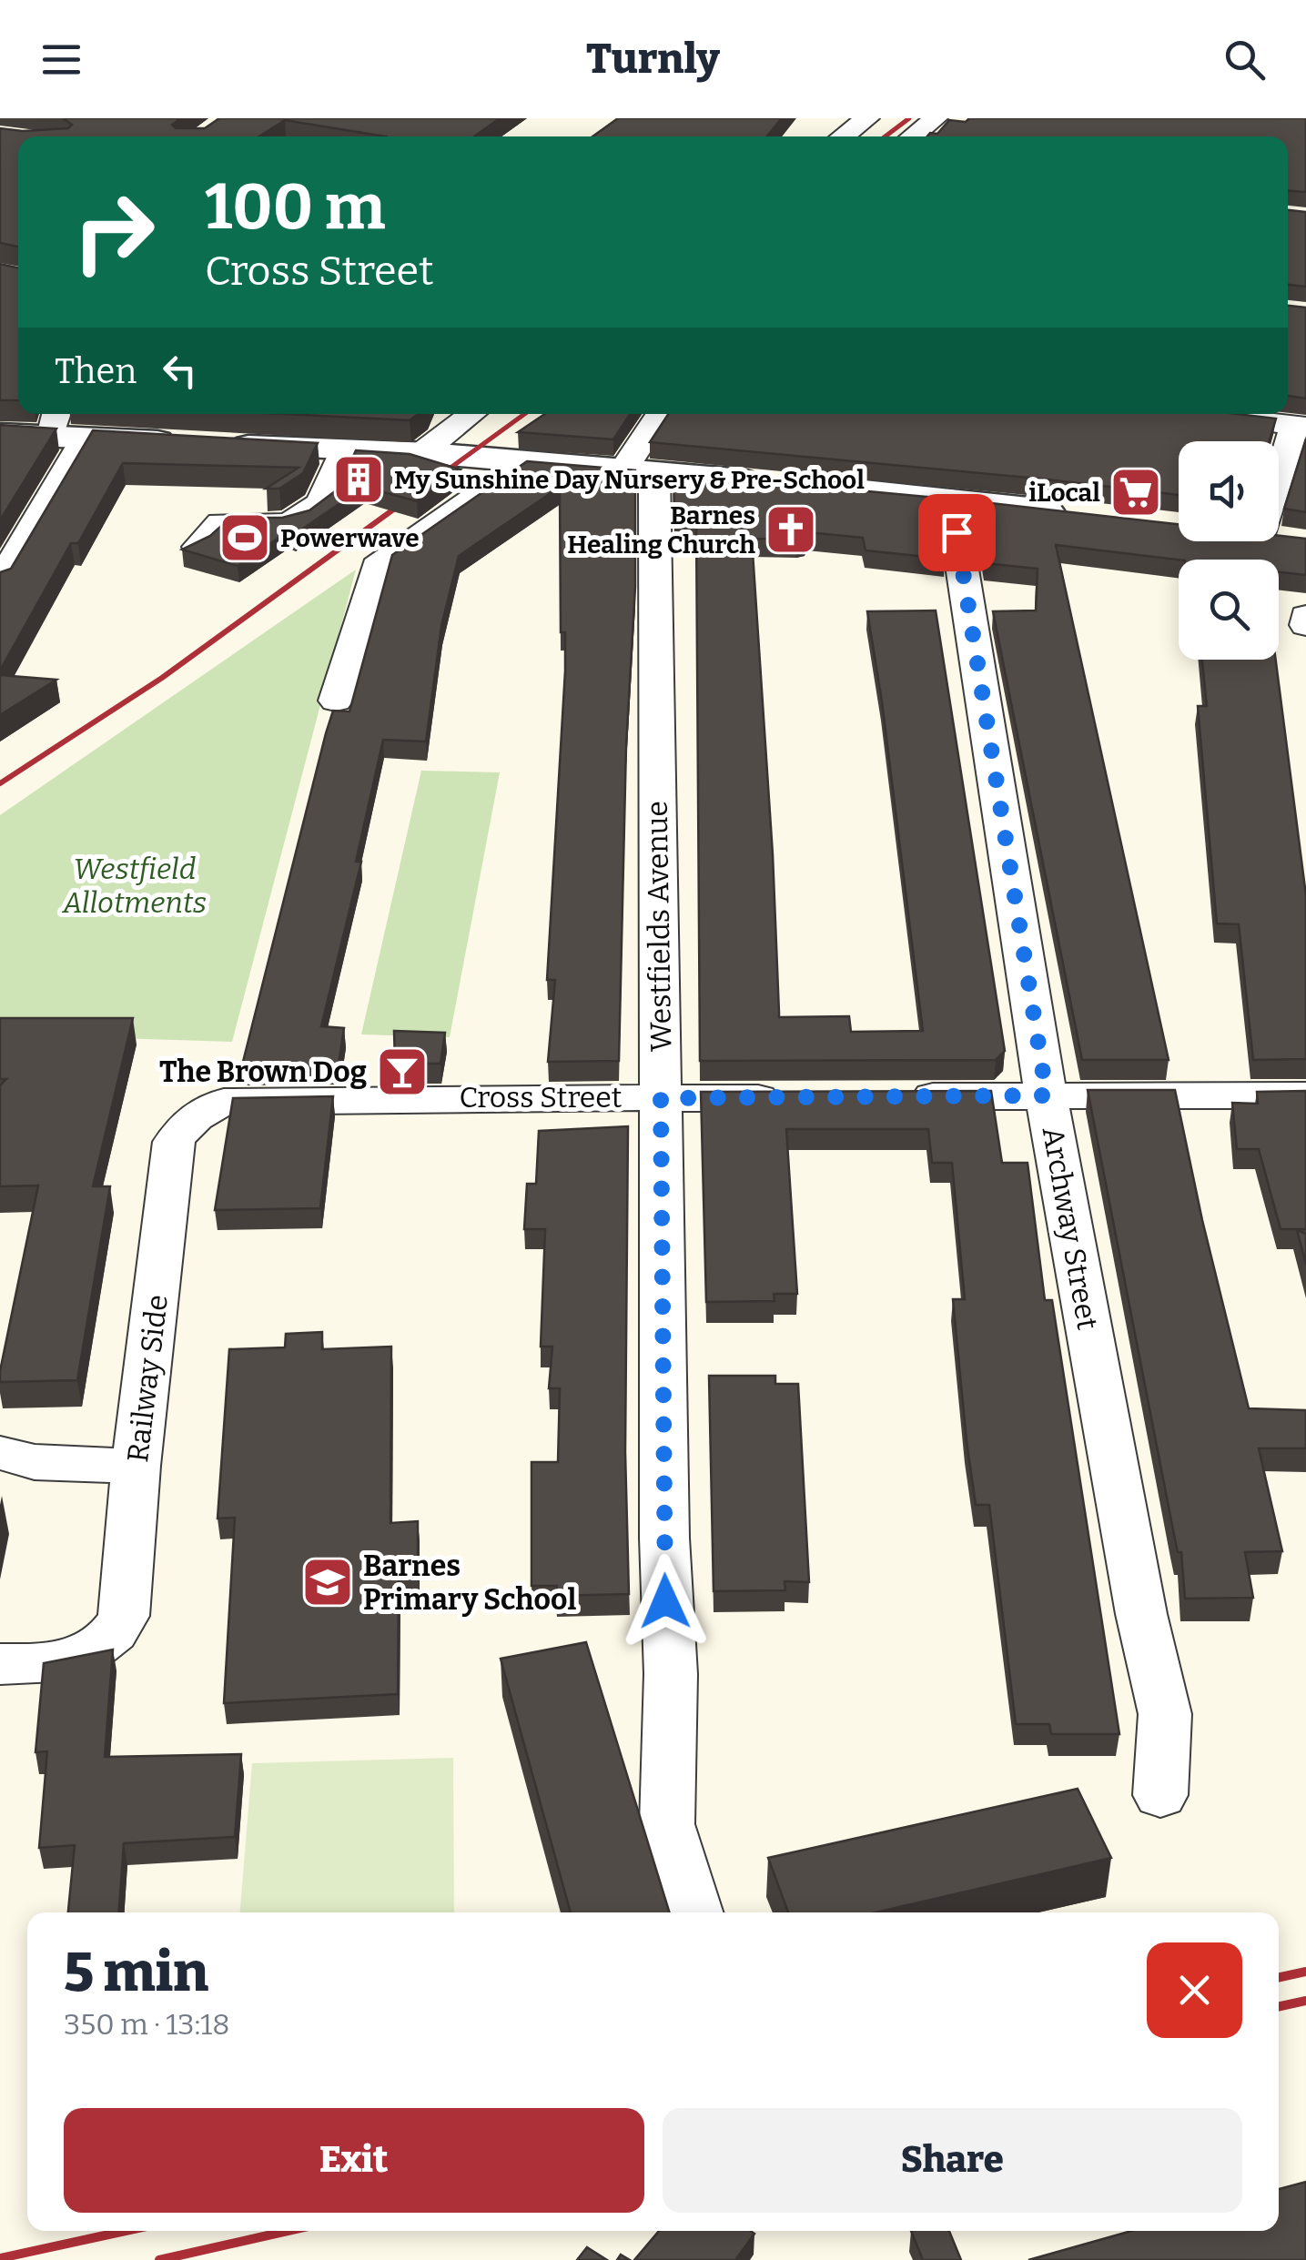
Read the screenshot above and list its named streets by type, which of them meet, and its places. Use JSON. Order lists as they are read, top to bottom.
{
  "streets": {
    "street": [
      "Westfields Avenue",
      "Cross Street",
      "Archway Street",
      "Railway Side"
    ]
  },
  "crossings": [
    ["Westfields Avenue", "Cross Street"],
    ["Cross Street", "Railway Side"]
  ],
  "parks": ["Westfield Allotments"],
  "places": {
    "building": ["My Sunshine Day Nursery & Pre-School"],
    "supermarket": ["iLocal"],
    "church": ["Barnes Healing Church"],
    "sports": ["Powerwave"],
    "bar": ["The Brown Dog"],
    "school or university": ["Barnes Primary School"]
  },
  "page": {
    "header": "Turnly",
    "turn": ["100 m", "Cross Street"],
    "then": "Then",
    "heading": ["5 min", "350 m · 13:18"],
    "buttons": ["Exit", "Share"]
  }
}
